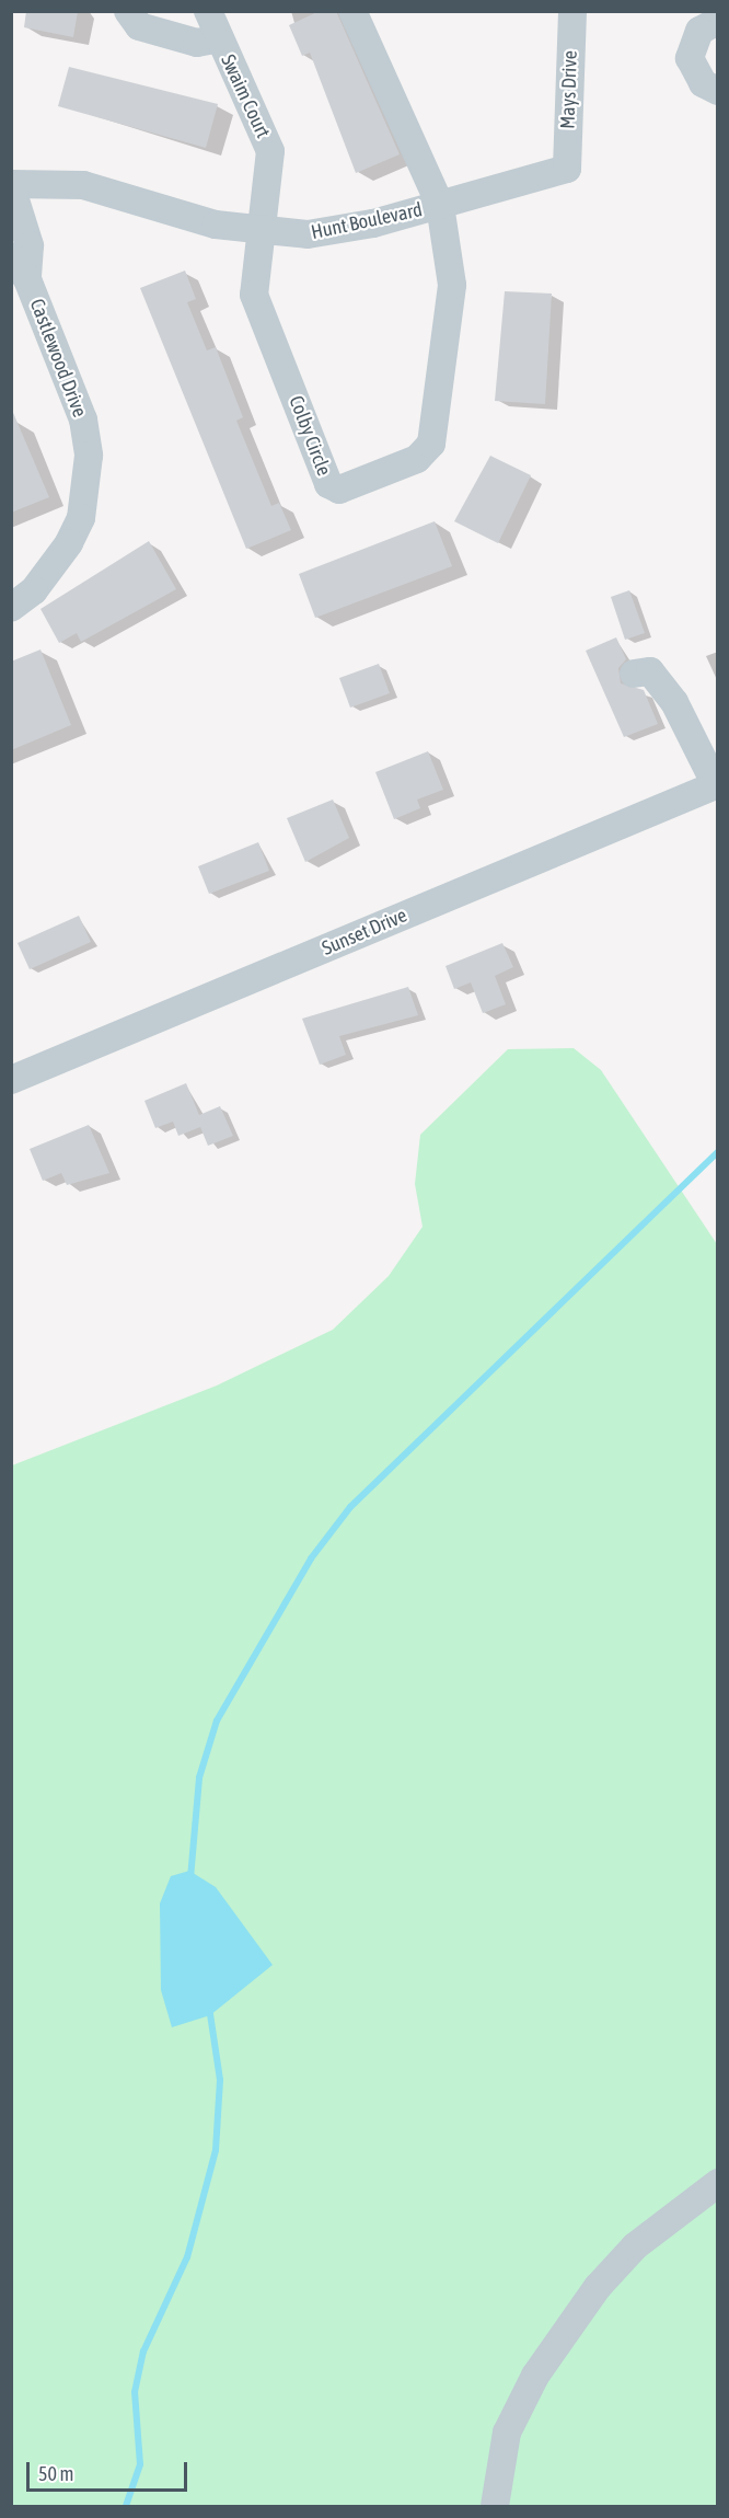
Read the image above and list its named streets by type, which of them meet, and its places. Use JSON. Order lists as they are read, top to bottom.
{
  "streets": {
    "street": [
      "Mays Drive",
      "Swaim Court",
      "Hunt Boulevard",
      "Castlewood Drive",
      "Colby Circle",
      "Sunset Drive"
    ]
  },
  "crossings": [
    ["Mays Drive", "Hunt Boulevard"],
    ["Swaim Court", "Hunt Boulevard"],
    ["Swaim Court", "Colby Circle"],
    ["Hunt Boulevard", "Castlewood Drive"],
    ["Hunt Boulevard", "Colby Circle"]
  ],
  "scale_bar": "50 m"
}
